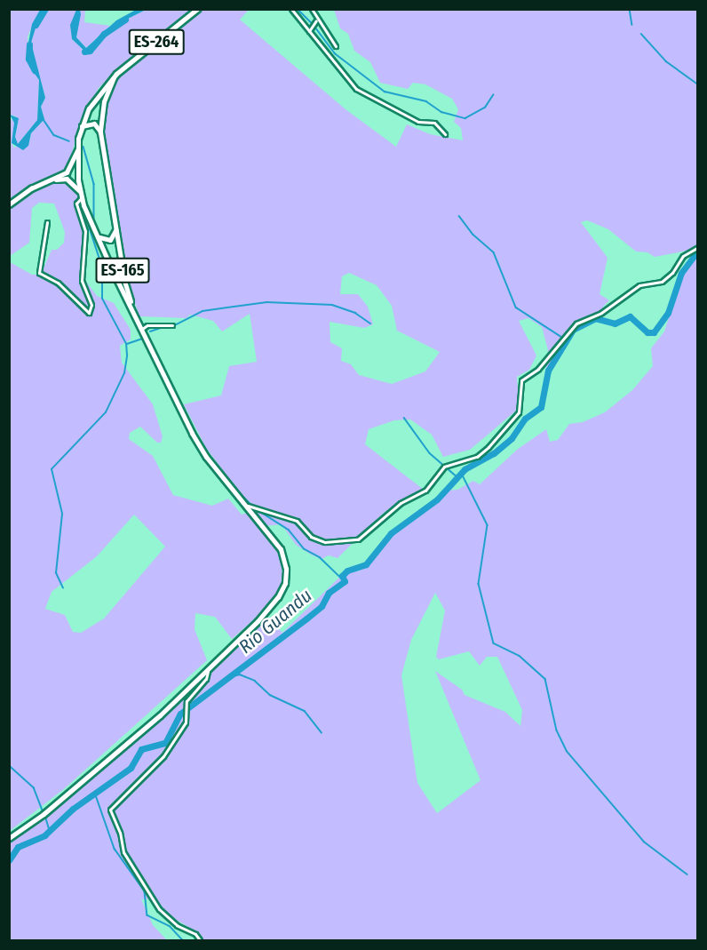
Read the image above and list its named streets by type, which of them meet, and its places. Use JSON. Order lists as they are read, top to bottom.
{
  "streets": {
    "main road": ["ES-264", "ES-165"]
  },
  "crossings": [
    ["ES-264", "ES-165"]
  ],
  "water": ["Rio Guandu"]
}
